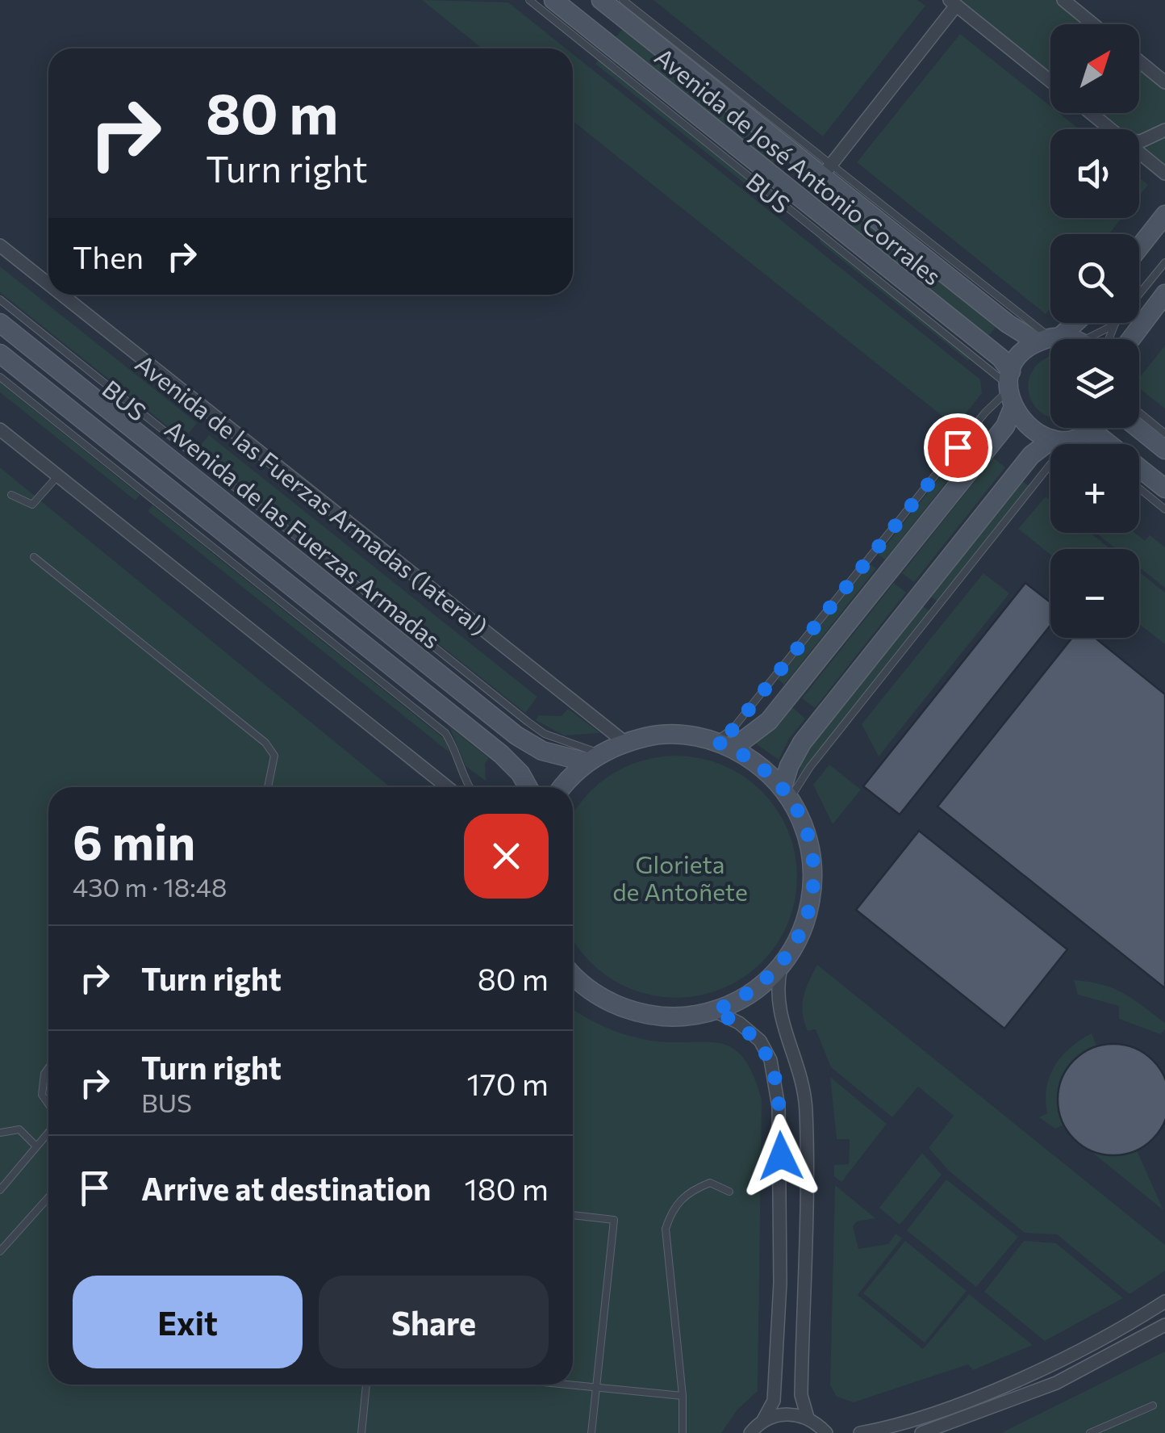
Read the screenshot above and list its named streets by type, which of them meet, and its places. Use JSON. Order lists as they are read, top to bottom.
{
  "streets": {
    "street": ["Avenida de José Antonio Corrales", "Avenida de las Fuerzas Armadas (lateral)", "Avenida de las Fuerzas Armadas"],
    "lane": ["BUS"]
  },
  "crossings": [
    ["Avenida de José Antonio Corrales", "BUS"],
    ["BUS", "Avenida de las Fuerzas Armadas"]
  ],
  "parks": ["Glorieta de Antoñete"],
  "north": "top right",
  "page": {
    "map_buttons": ["+", "−"],
    "turn": ["80 m", "Turn right"],
    "then": "Then",
    "heading": ["6 min", "430 m · 18:48"],
    "list": [
      {
        "name": "Turn right",
        "value": "80 m"
      },
      {
        "name": "Turn right",
        "note": "BUS",
        "value": "170 m"
      },
      {
        "name": "Arrive at destination",
        "value": "180 m"
      }
    ],
    "buttons": ["Exit", "Share"]
  }
}
